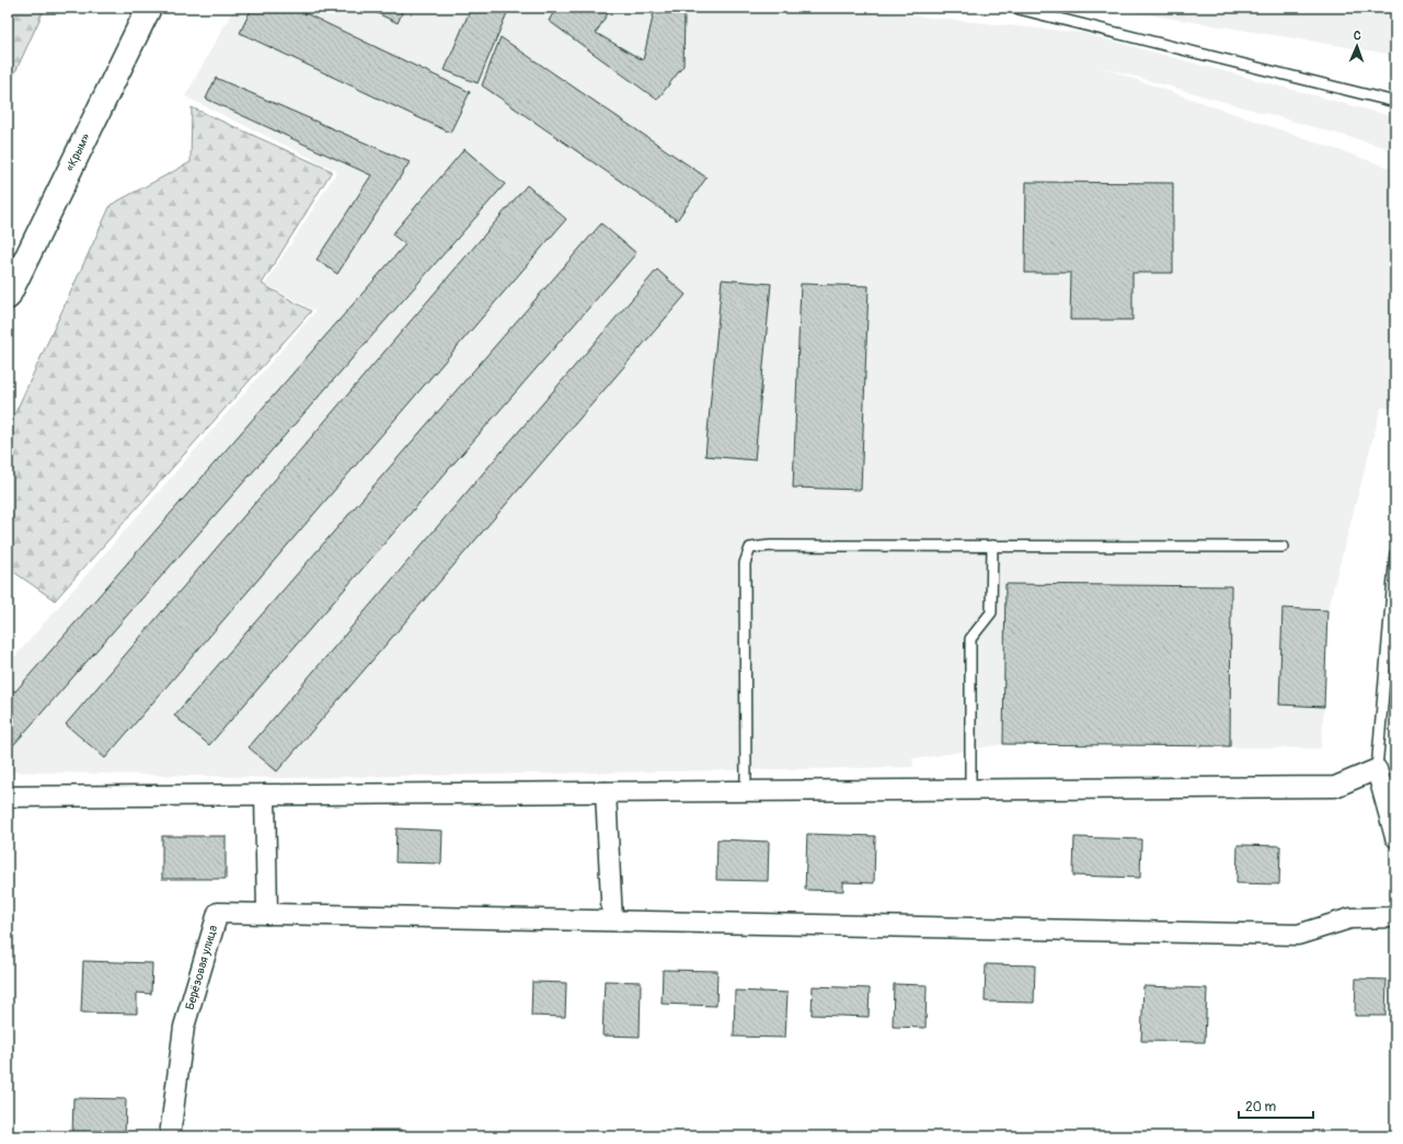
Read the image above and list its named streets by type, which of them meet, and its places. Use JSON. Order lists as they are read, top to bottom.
{
  "streets": {
    "highway": ["«Крым»"],
    "street": ["Берёзовая улица"]
  },
  "scale_bar": "20 m",
  "north": "top"
}
